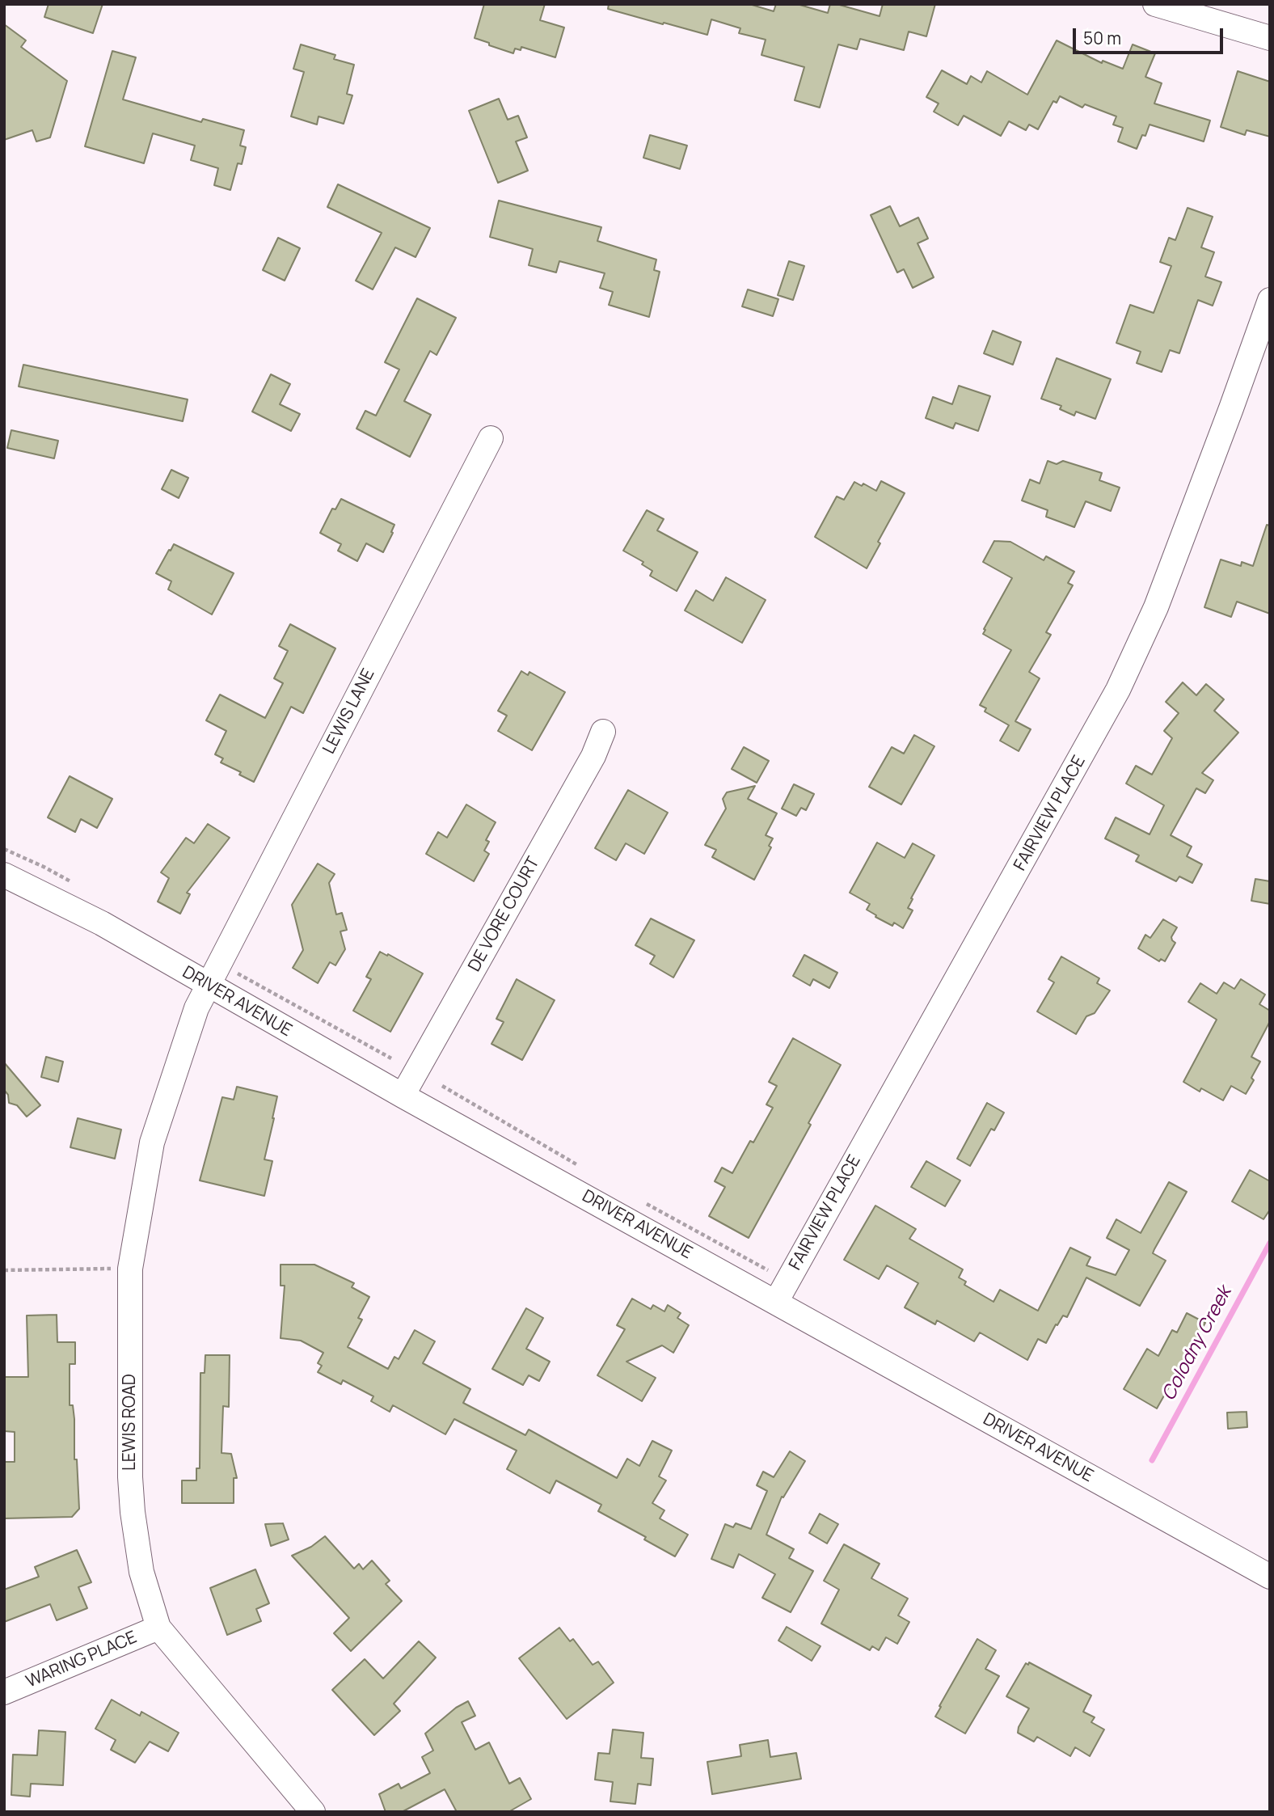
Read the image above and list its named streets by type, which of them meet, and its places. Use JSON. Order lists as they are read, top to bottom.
{
  "streets": {
    "street": [
      "LEWIS LANE",
      "FAIRVIEW PLACE",
      "DE VORE COURT",
      "DRIVER AVENUE",
      "LEWIS ROAD",
      "WARING PLACE"
    ]
  },
  "crossings": [
    ["LEWIS LANE", "DRIVER AVENUE"],
    ["LEWIS LANE", "LEWIS ROAD"],
    ["FAIRVIEW PLACE", "DRIVER AVENUE"],
    ["DE VORE COURT", "DRIVER AVENUE"],
    ["DRIVER AVENUE", "LEWIS ROAD"],
    ["LEWIS ROAD", "WARING PLACE"]
  ],
  "water": ["Colodny Creek"],
  "scale_bar": "50 m"
}
